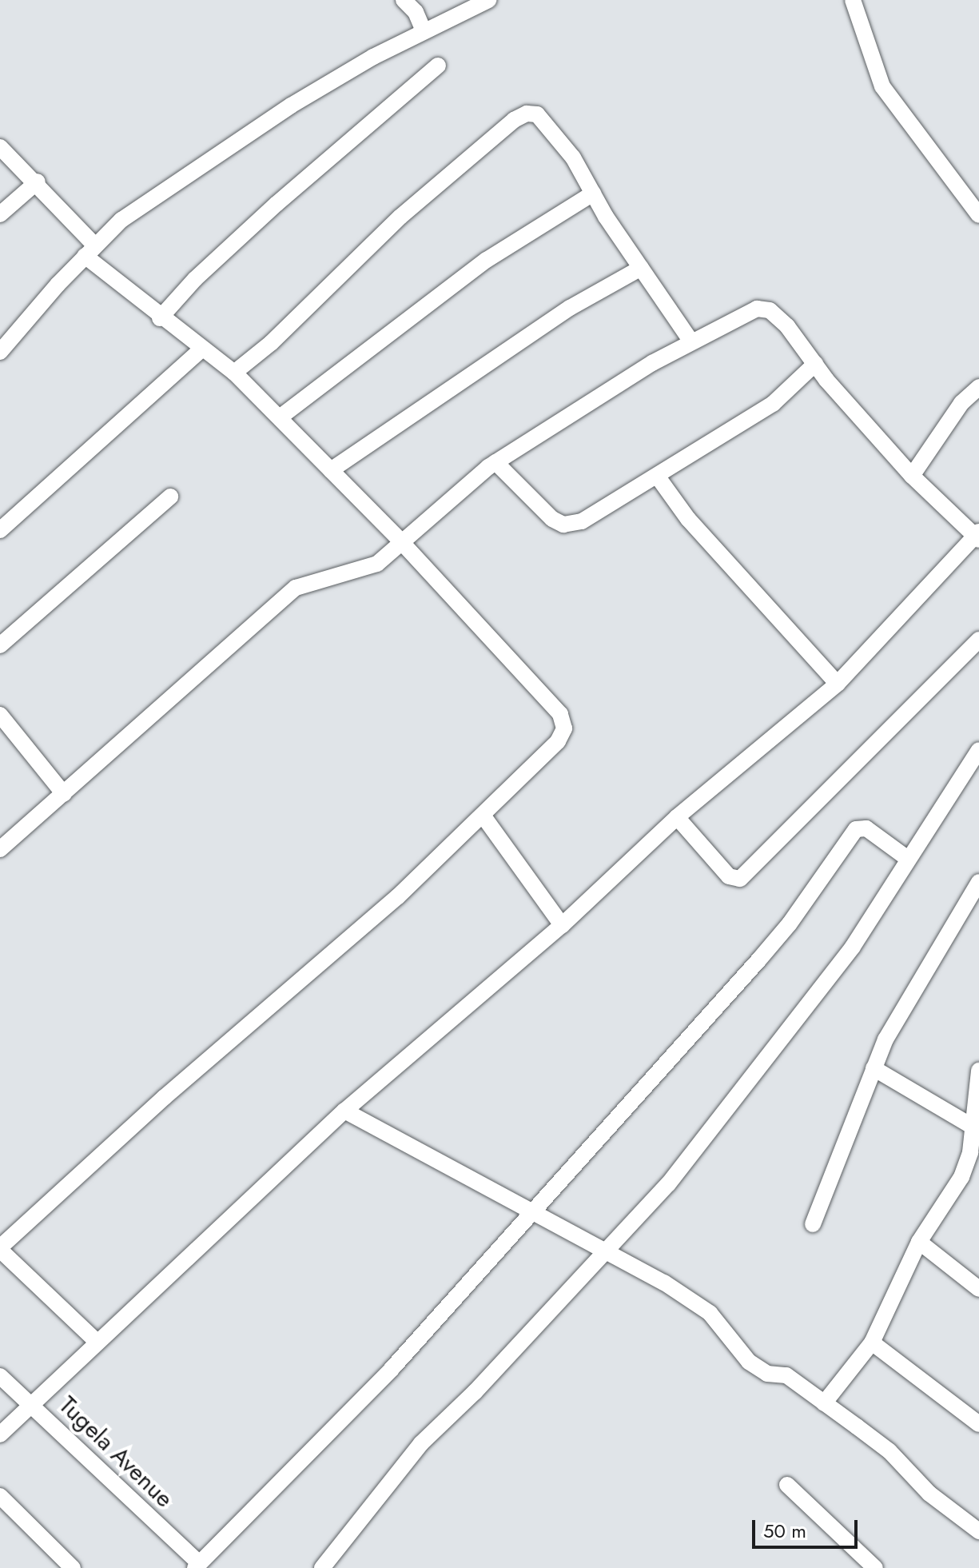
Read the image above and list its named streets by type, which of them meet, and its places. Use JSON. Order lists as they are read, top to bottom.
{
  "streets": {
    "street": ["Tugela Avenue"]
  },
  "scale_bar": "50 m"
}
